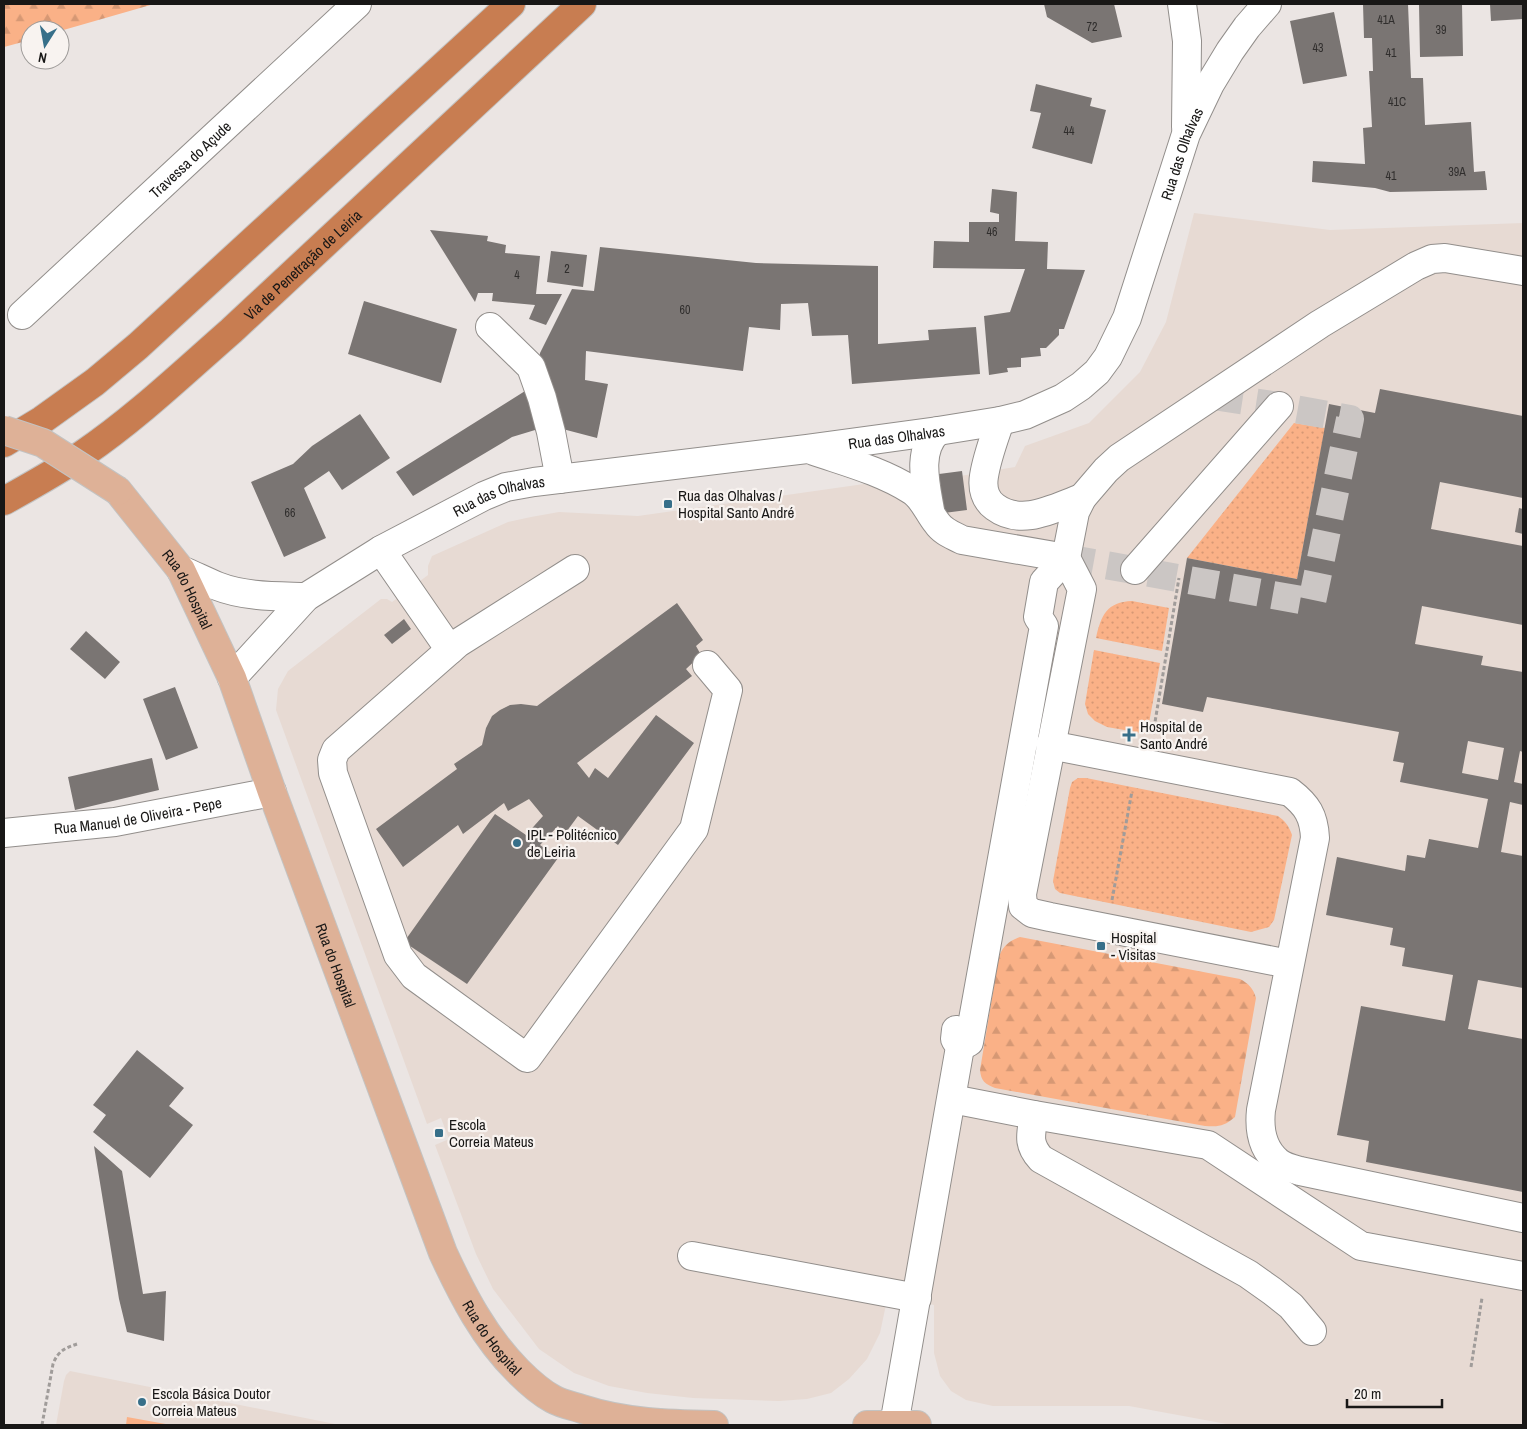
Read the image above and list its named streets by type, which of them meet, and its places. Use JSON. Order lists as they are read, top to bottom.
{
  "streets": {
    "highway": ["Via de Penetração de Leiria"],
    "main road": ["Rua do Hospital"],
    "street": ["Rua das Olhalvas", "Travessa do Açude", "Rua Manuel de Oliveira - Pepe"]
  },
  "crossings": [
    ["Rua das Olhalvas", "Rua do Hospital"],
    ["Rua do Hospital", "Rua Manuel de Oliveira - Pepe"]
  ],
  "places": {
    "transit": ["Rua das Olhalvas / Hospital Santo André", "Hospital - Visitas", "Escola Correia Mateus"],
    "health": ["Hospital de Santo André"],
    "other": ["IPL - Politécnico de Leiria", "Escola Básica Doutor Correia Mateus"]
  },
  "house_numbers": [
    "41A",
    "72",
    "39",
    "43",
    "41",
    "41C",
    "44",
    "39A",
    "41",
    "46",
    "2",
    "4",
    "60",
    "66"
  ],
  "scale_bar": "20 m",
  "north": "bottom"
}
